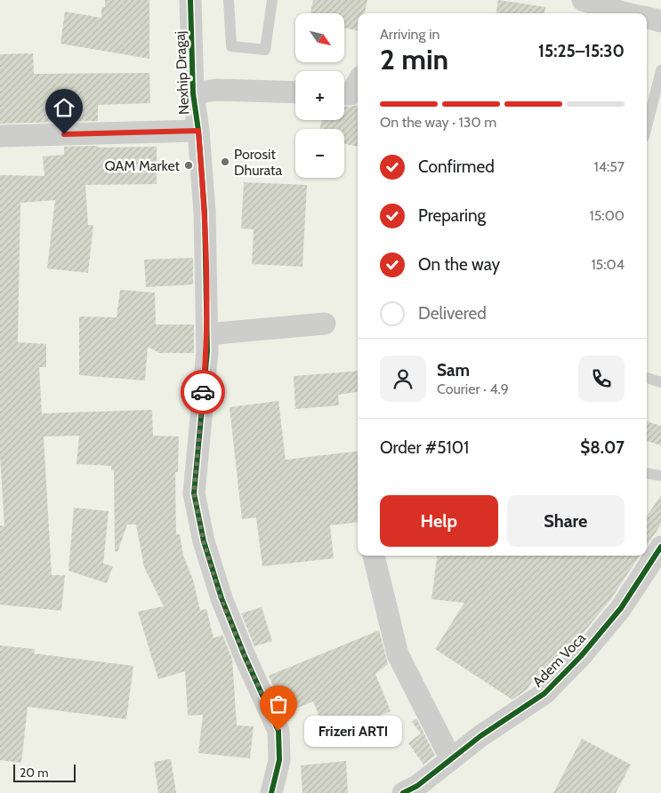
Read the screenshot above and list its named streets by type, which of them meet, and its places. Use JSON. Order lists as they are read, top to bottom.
{
  "streets": {
    "street": ["Nexhip Dragaj", "Adem Voca"]
  },
  "places": ["Porosit Dhurata", "QAM Market", "Frizeri ARTI"],
  "scale_bar": "20 m",
  "north": "bottom right",
  "page": {
    "map_buttons": ["+", "−"],
    "heading": ["2 min", "Arriving in", "15:25–15:30"],
    "panel": [
      "Sam",
      "Courier · 4.9",
      "Order #5101",
      "$8.07"
    ],
    "bar": "On the way · 130 m",
    "list": [
      ["Confirmed", "14:57"],
      ["Preparing", "15:00"],
      ["On the way", "15:04"],
      "Delivered"
    ],
    "buttons": ["Help", "Share"],
    "bubble": "Frizeri ARTI",
    "scale": "20 m"
  }
}
